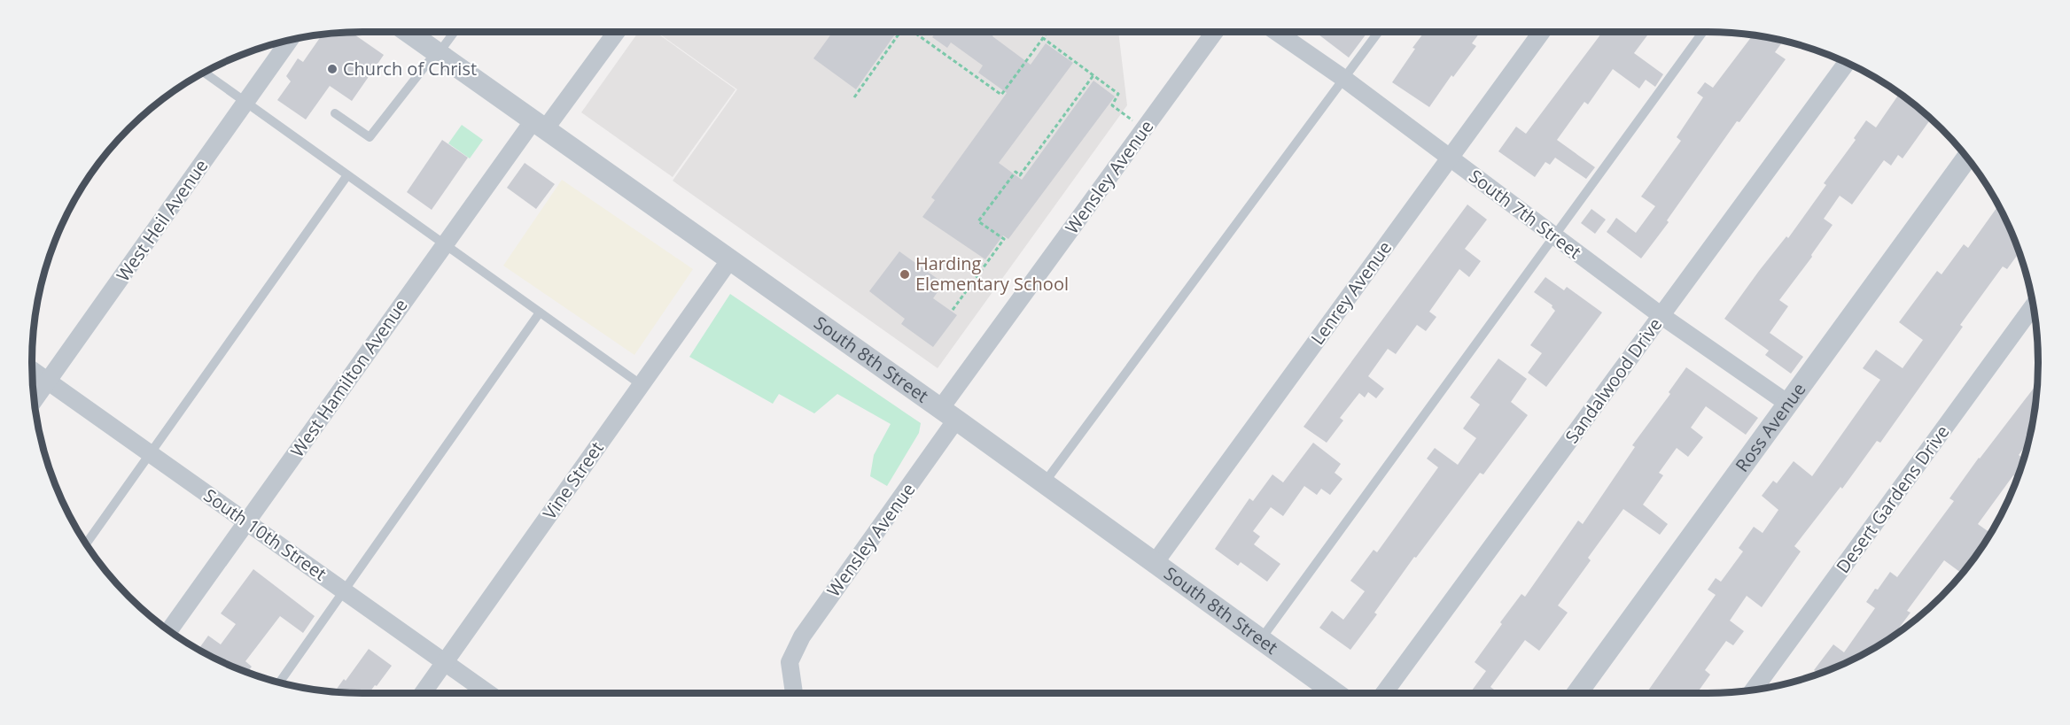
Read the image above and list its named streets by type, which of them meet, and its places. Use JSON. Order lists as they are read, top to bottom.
{
  "streets": {
    "street": [
      "Wensley Avenue",
      "South 7th Street",
      "West Heil Avenue",
      "Lenrey Avenue",
      "South 8th Street",
      "West Hamilton Avenue",
      "Sandalwood Drive",
      "Ross Avenue",
      "Vine Street",
      "Desert Gardens Drive",
      "South 10th Street"
    ]
  },
  "crossings": [
    ["Wensley Avenue", "South 8th Street"],
    ["South 7th Street", "Lenrey Avenue"],
    ["South 7th Street", "Sandalwood Drive"],
    ["South 7th Street", "Ross Avenue"],
    ["West Heil Avenue", "South 10th Street"],
    ["Lenrey Avenue", "South 8th Street"],
    ["South 8th Street", "West Hamilton Avenue"],
    ["South 8th Street", "Vine Street"],
    ["West Hamilton Avenue", "South 10th Street"],
    ["Vine Street", "South 10th Street"]
  ],
  "places": ["Church of Christ", "Harding Elementary School"]
}
